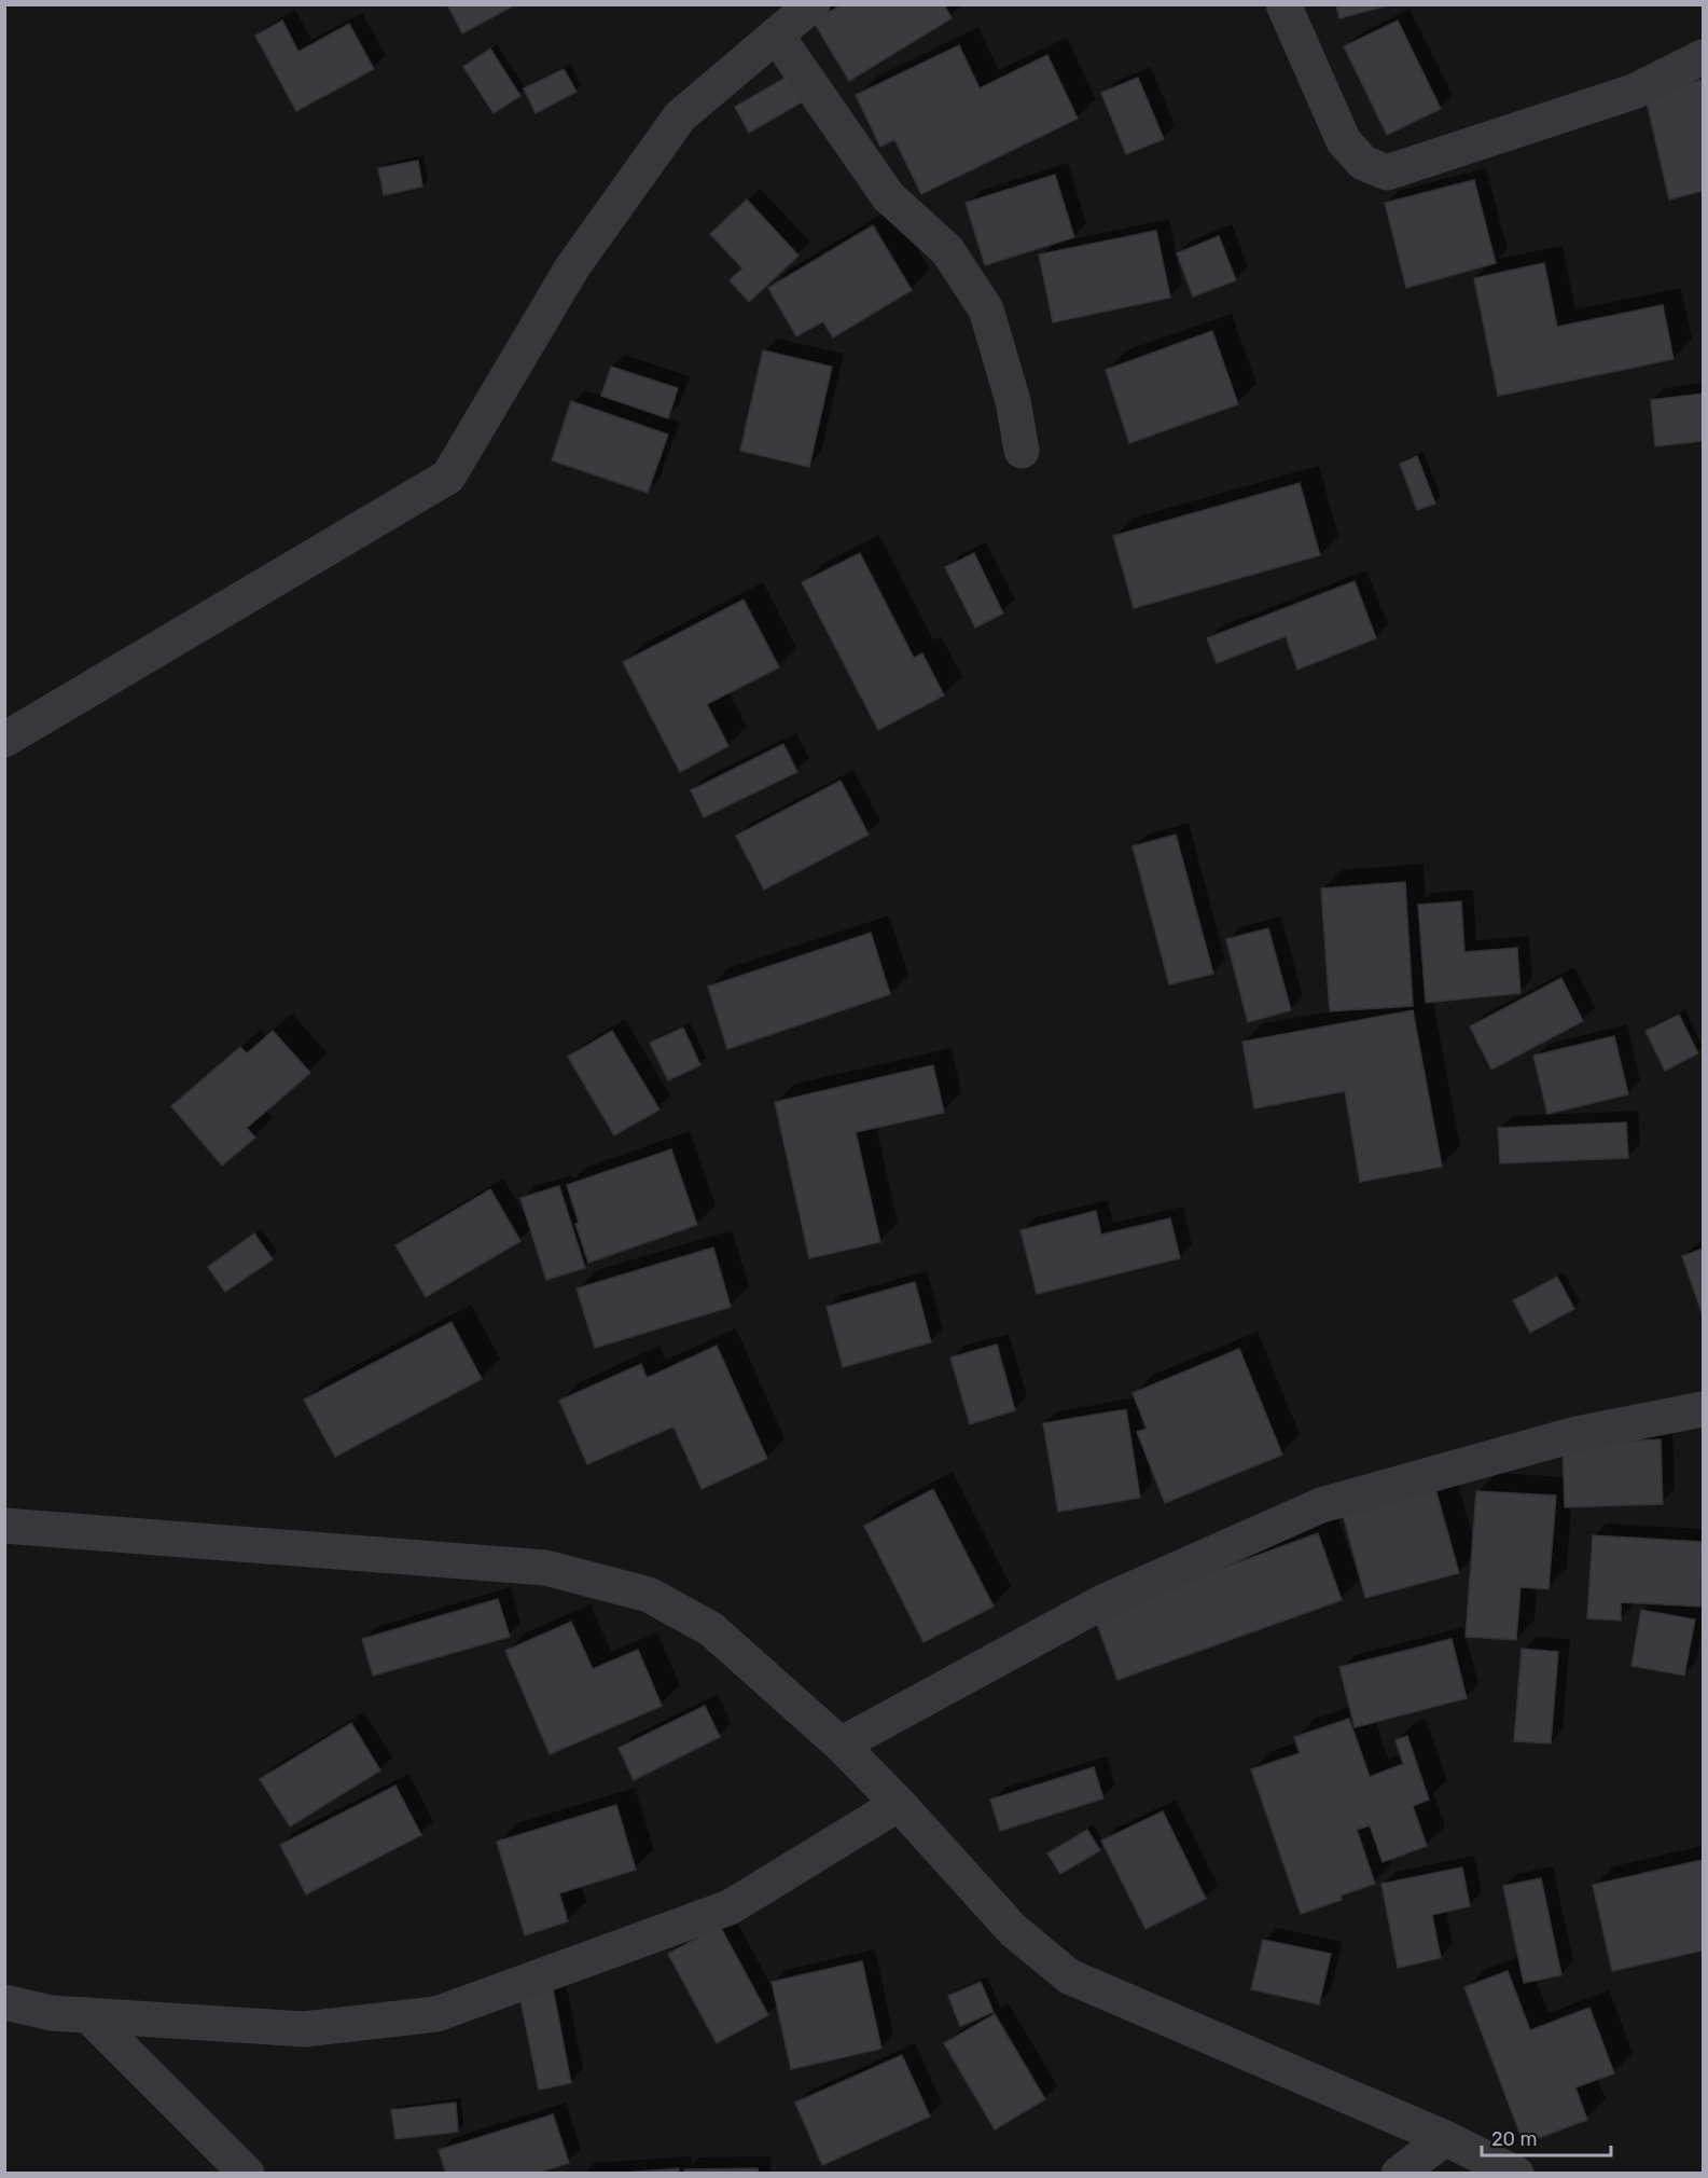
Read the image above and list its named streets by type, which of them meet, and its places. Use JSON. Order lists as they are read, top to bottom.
{
  "scale_bar": "20 m"
}
